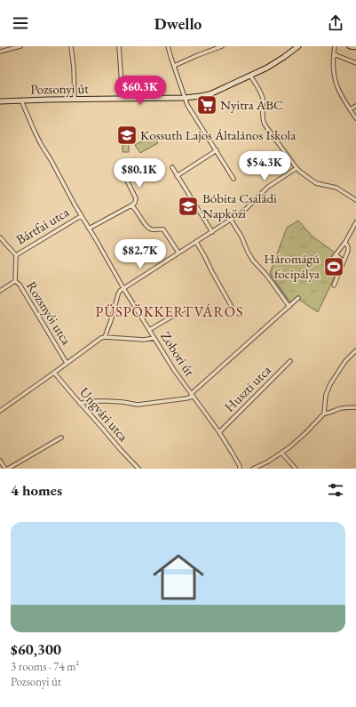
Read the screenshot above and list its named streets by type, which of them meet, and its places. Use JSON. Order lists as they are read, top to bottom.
{
  "streets": {
    "street": [
      "Pozsonyi út",
      "Bártfai utca",
      "Rozsnyói utca",
      "Zobori út",
      "Huszti utca",
      "Ungvári utca"
    ]
  },
  "crossings": [
    ["Pozsonyi út", "Zobori út"],
    ["Bártfai utca", "Rozsnyói utca"],
    ["Bártfai utca", "Zobori út"],
    ["Zobori út", "Huszti utca"]
  ],
  "districts": ["PÜSPÖKKERTVÁROS"],
  "places": {
    "supermarket": ["Nyitra ABC"],
    "school or university": ["Kossuth Lajos Általános Iskola", "Bóbita Családi Napközi"],
    "sports": ["Háromágú focipálya"]
  },
  "page": {
    "header": "Dwello",
    "price": [
      "$60.3K",
      "$54.3K",
      "$80.1K",
      "$82.7K"
    ],
    "heading": "4 homes",
    "list": [
      {
        "name": "$60,300",
        "note": "3 rooms · 74 m² · Pozsonyi út"
      }
    ]
  }
}
